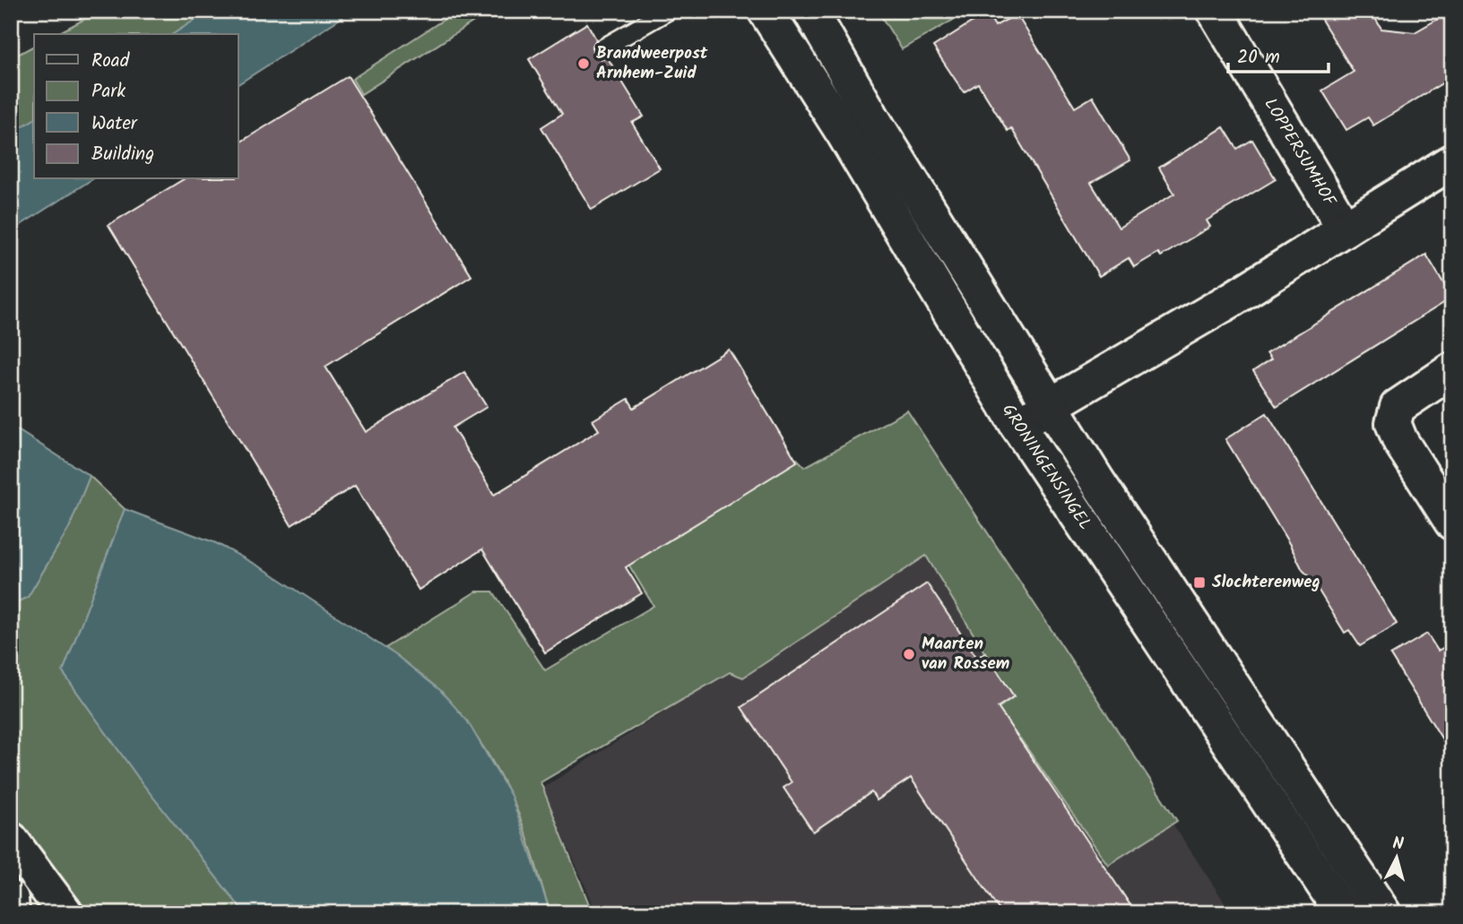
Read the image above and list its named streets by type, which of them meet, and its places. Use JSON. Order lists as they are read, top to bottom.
{
  "streets": {
    "street": ["LOPPERSUMHOF", "GRONINGENSINGEL"]
  },
  "places": {
    "other": ["Brandweerpost Arnhem-Zuid", "Maarten van Rossem"],
    "transit": ["Slochterenweg"]
  },
  "legend": [
    "Road",
    "Park",
    "Water",
    "Building"
  ],
  "scale_bar": "20 m",
  "north": "top"
}
